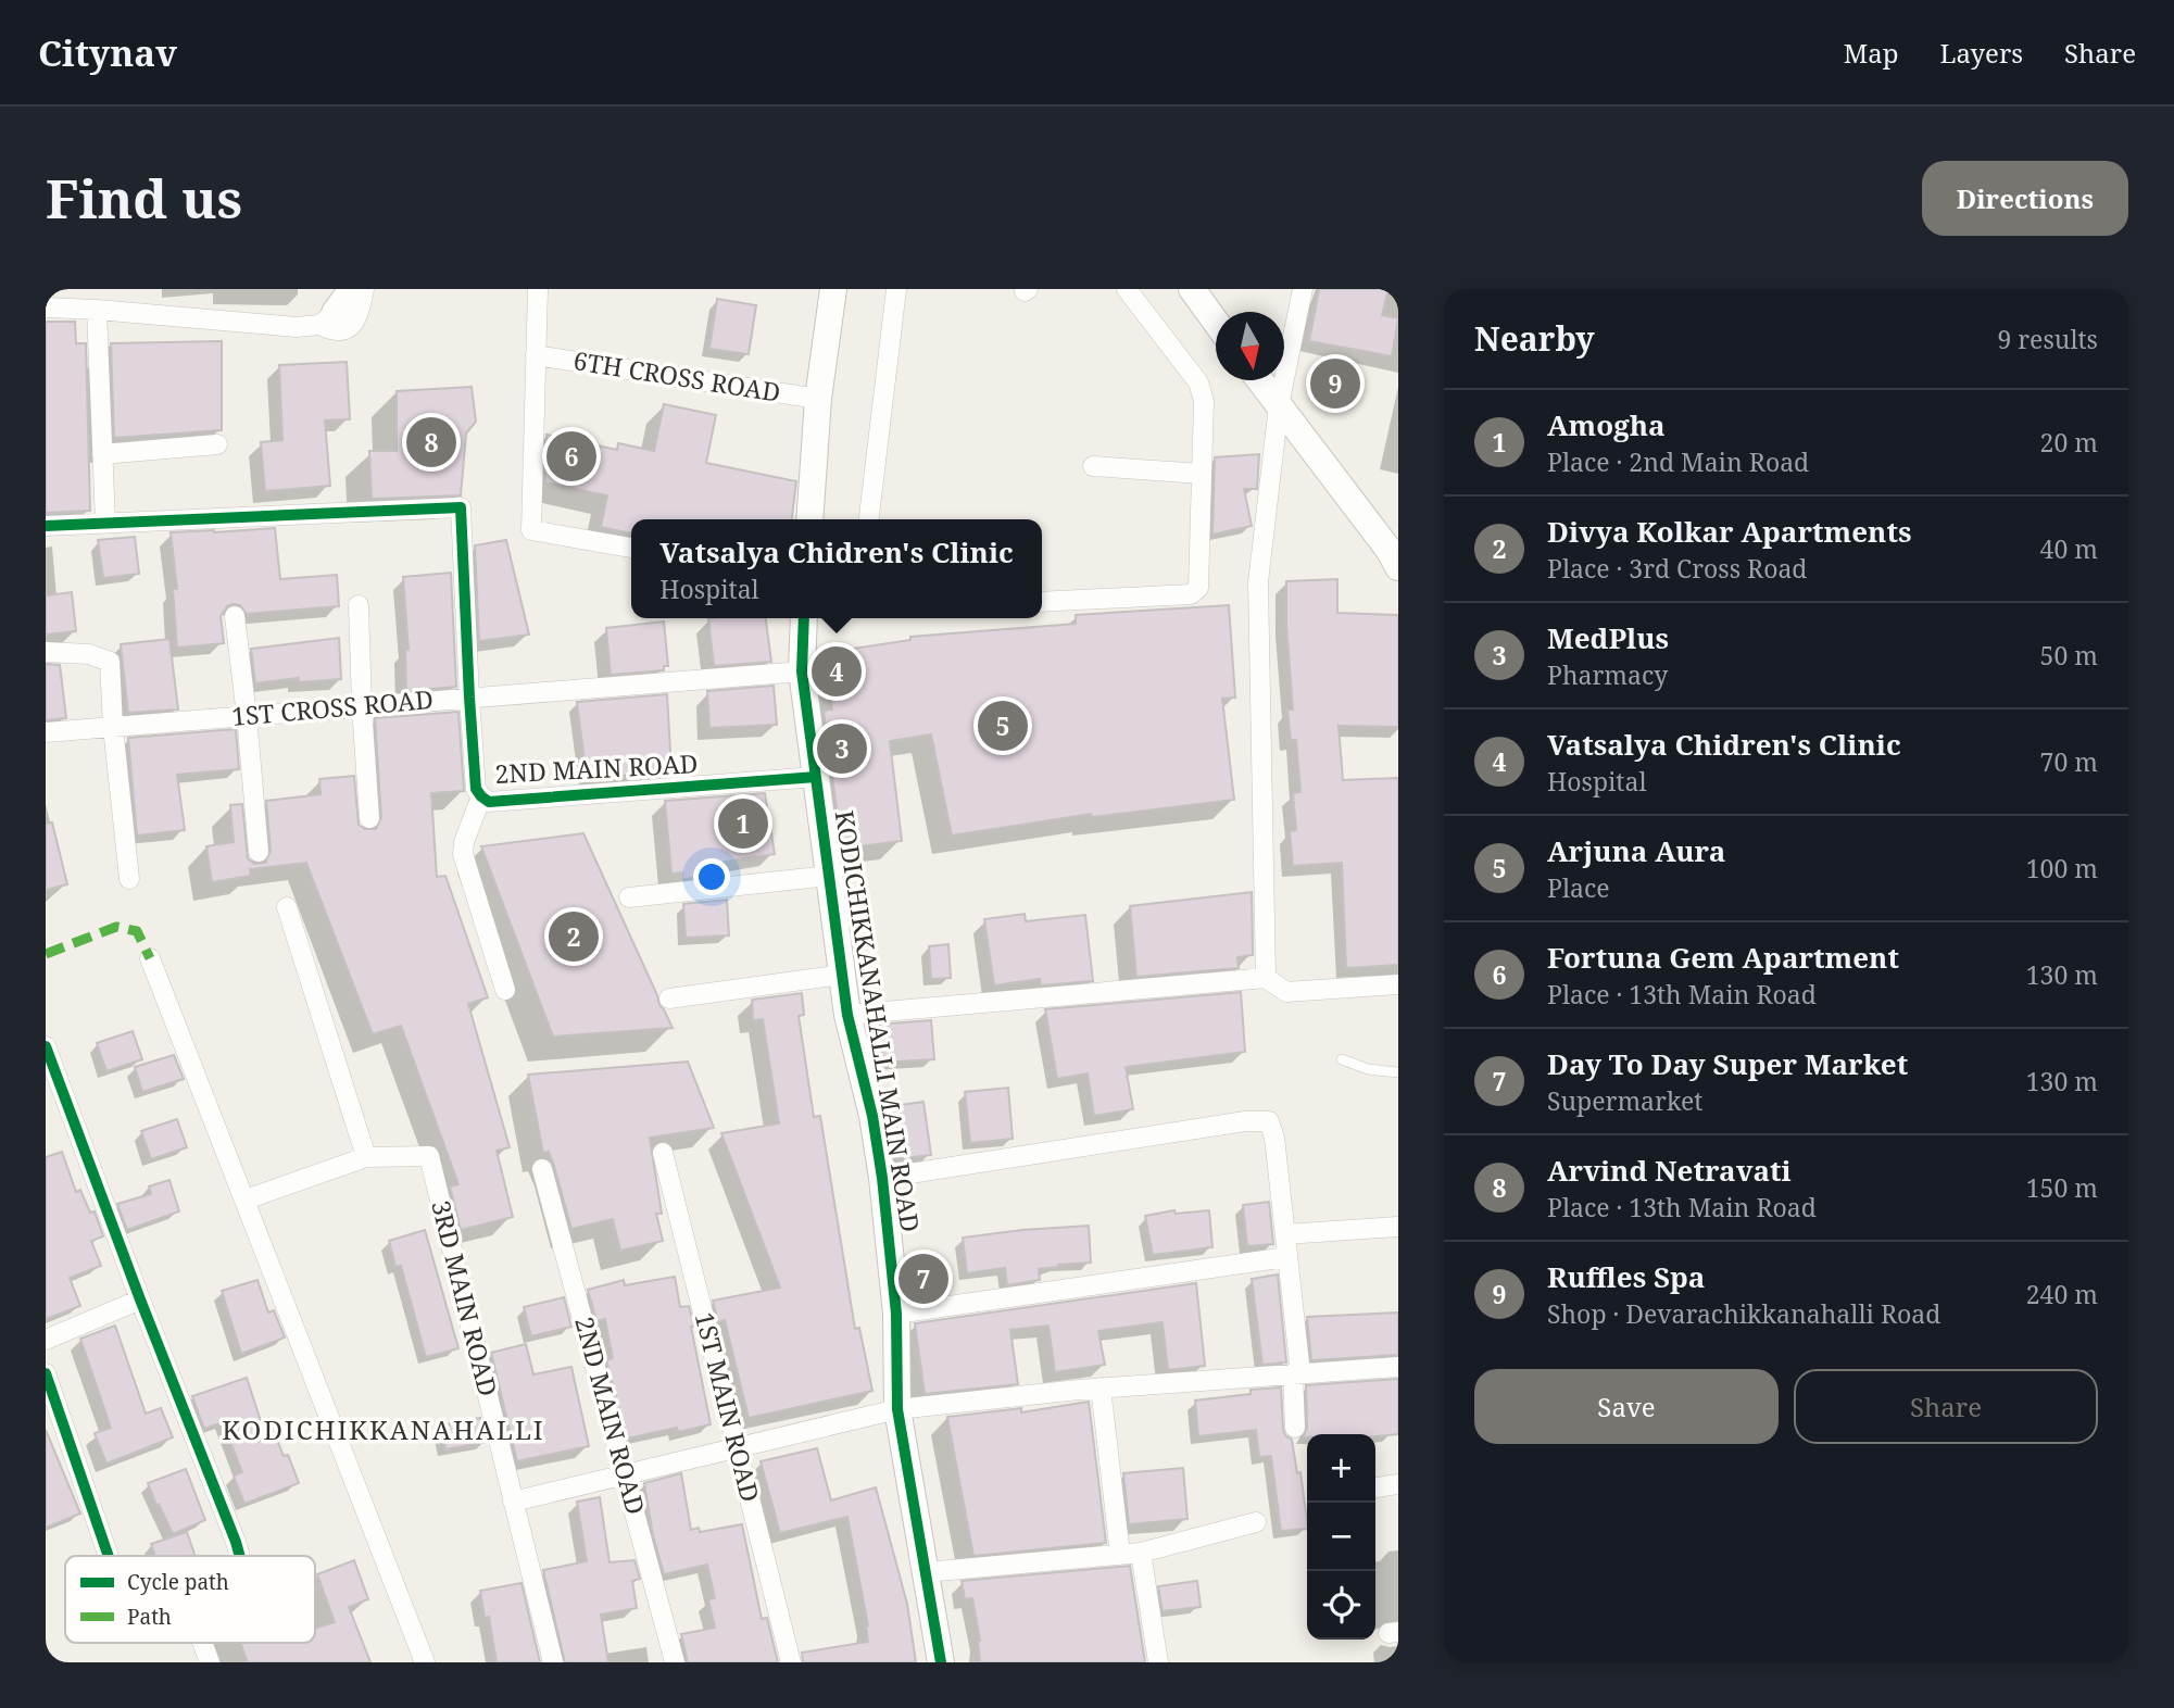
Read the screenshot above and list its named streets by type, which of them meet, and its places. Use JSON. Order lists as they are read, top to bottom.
{
  "streets": {
    "street": [
      "6TH CROSS ROAD",
      "1ST CROSS ROAD",
      "2ND MAIN ROAD",
      "KODICHIKKANAHALLI MAIN ROAD",
      "3RD MAIN ROAD",
      "1ST MAIN ROAD"
    ]
  },
  "crossings": [
    ["1ST CROSS ROAD", "2ND MAIN ROAD"],
    ["1ST CROSS ROAD", "KODICHIKKANAHALLI MAIN ROAD"],
    ["2ND MAIN ROAD", "KODICHIKKANAHALLI MAIN ROAD"]
  ],
  "districts": ["KODICHIKKANAHALLI"],
  "legend": ["Cycle path", "Path"],
  "north": "bottom",
  "page": {
    "header": "Citynav",
    "nav": ["Map", "Layers", "Share"],
    "buttons": [
      "Directions",
      ["Save", "Share"]
    ],
    "title": "Find us",
    "heading": ["Nearby", "9 results"],
    "pins": [
      "9",
      "8",
      "6",
      "4",
      "5",
      "3",
      "1",
      "2",
      "7"
    ],
    "list": [
      {
        "mark": "1",
        "name": "Amogha",
        "note": "Place · 2nd Main Road",
        "value": "20 m"
      },
      {
        "mark": "2",
        "name": "Divya Kolkar Apartments",
        "note": "Place · 3rd Cross Road",
        "value": "40 m"
      },
      {
        "mark": "3",
        "name": "MedPlus",
        "note": "Pharmacy",
        "value": "50 m"
      },
      {
        "mark": "4",
        "name": "Vatsalya Chidren's Clinic",
        "note": "Hospital",
        "value": "70 m"
      },
      {
        "mark": "5",
        "name": "Arjuna Aura",
        "note": "Place",
        "value": "100 m"
      },
      {
        "mark": "6",
        "name": "Fortuna Gem Apartment",
        "note": "Place · 13th Main Road",
        "value": "130 m"
      },
      {
        "mark": "7",
        "name": "Day To Day Super Market",
        "note": "Supermarket",
        "value": "130 m"
      },
      {
        "mark": "8",
        "name": "Arvind Netravati",
        "note": "Place · 13th Main Road",
        "value": "150 m"
      },
      {
        "mark": "9",
        "name": "Ruffles Spa",
        "note": "Shop · Devarachikkanahalli Road",
        "value": "240 m"
      }
    ],
    "popup": ["Vatsalya Chidren's Clinic", "Hospital"],
    "map_buttons": ["+", "−"]
  }
}
